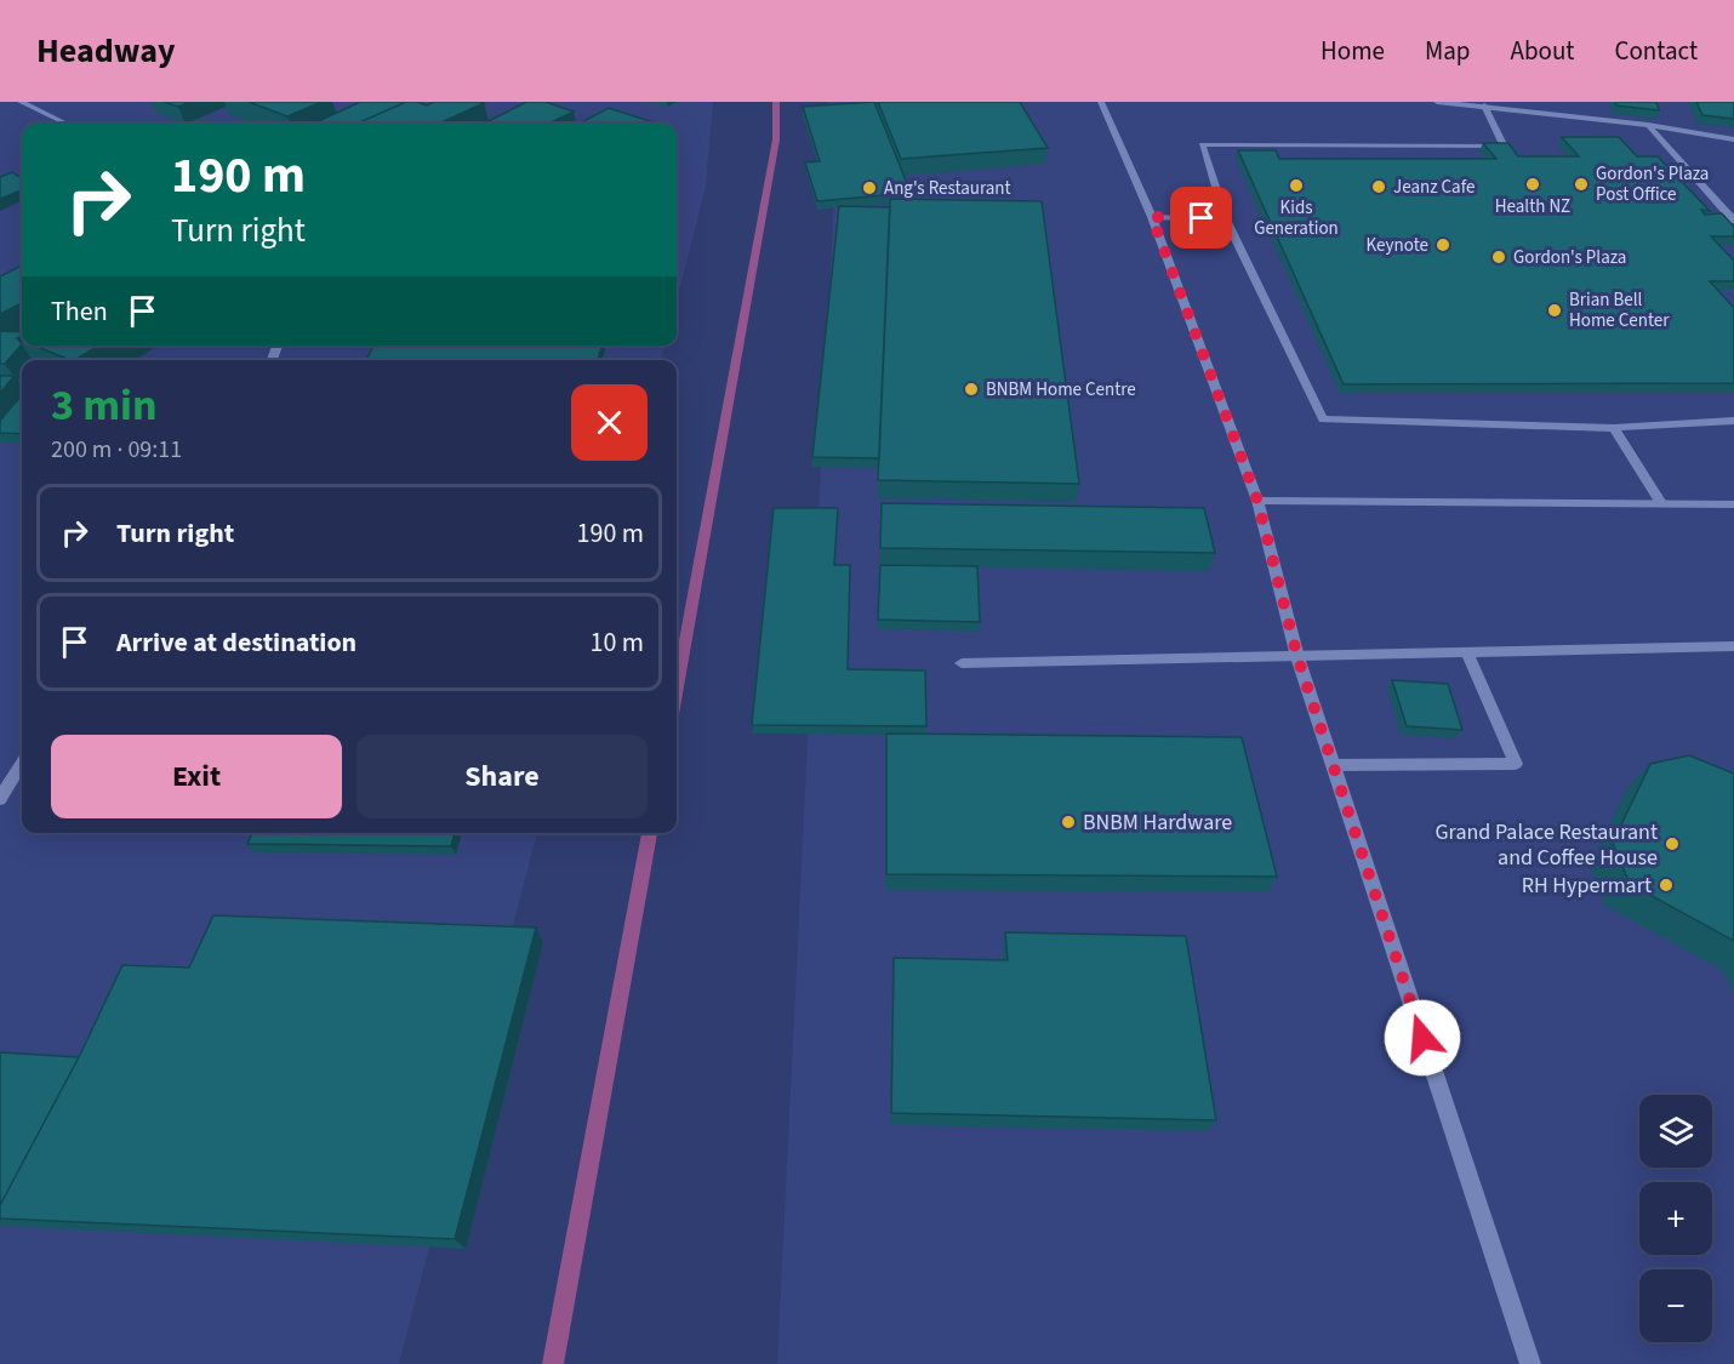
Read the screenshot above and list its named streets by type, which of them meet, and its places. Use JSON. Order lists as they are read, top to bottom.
{
  "places": [
    "Health NZ",
    "Gordon's Plaza Post Office",
    "Kids Generation",
    "Jeanz Cafe",
    "Ang's Restaurant",
    "Keynote",
    "Gordon's Plaza",
    "Brian Bell Home Center",
    "BNBM Home Centre",
    "BNBM Hardware",
    "Grand Palace Restaurant and Coffee House",
    "RH Hypermart"
  ],
  "page": {
    "header": "Headway",
    "nav": [
      "Home",
      "Map",
      "About",
      "Contact"
    ],
    "turn": ["190 m", "Turn right"],
    "then": "Then",
    "heading": ["3 min", "200 m · 09:11"],
    "list": [
      {
        "name": "Turn right",
        "value": "190 m"
      },
      {
        "name": "Arrive at destination",
        "value": "10 m"
      }
    ],
    "buttons": ["Exit", "Share"],
    "map_buttons": ["+", "−"]
  }
}
